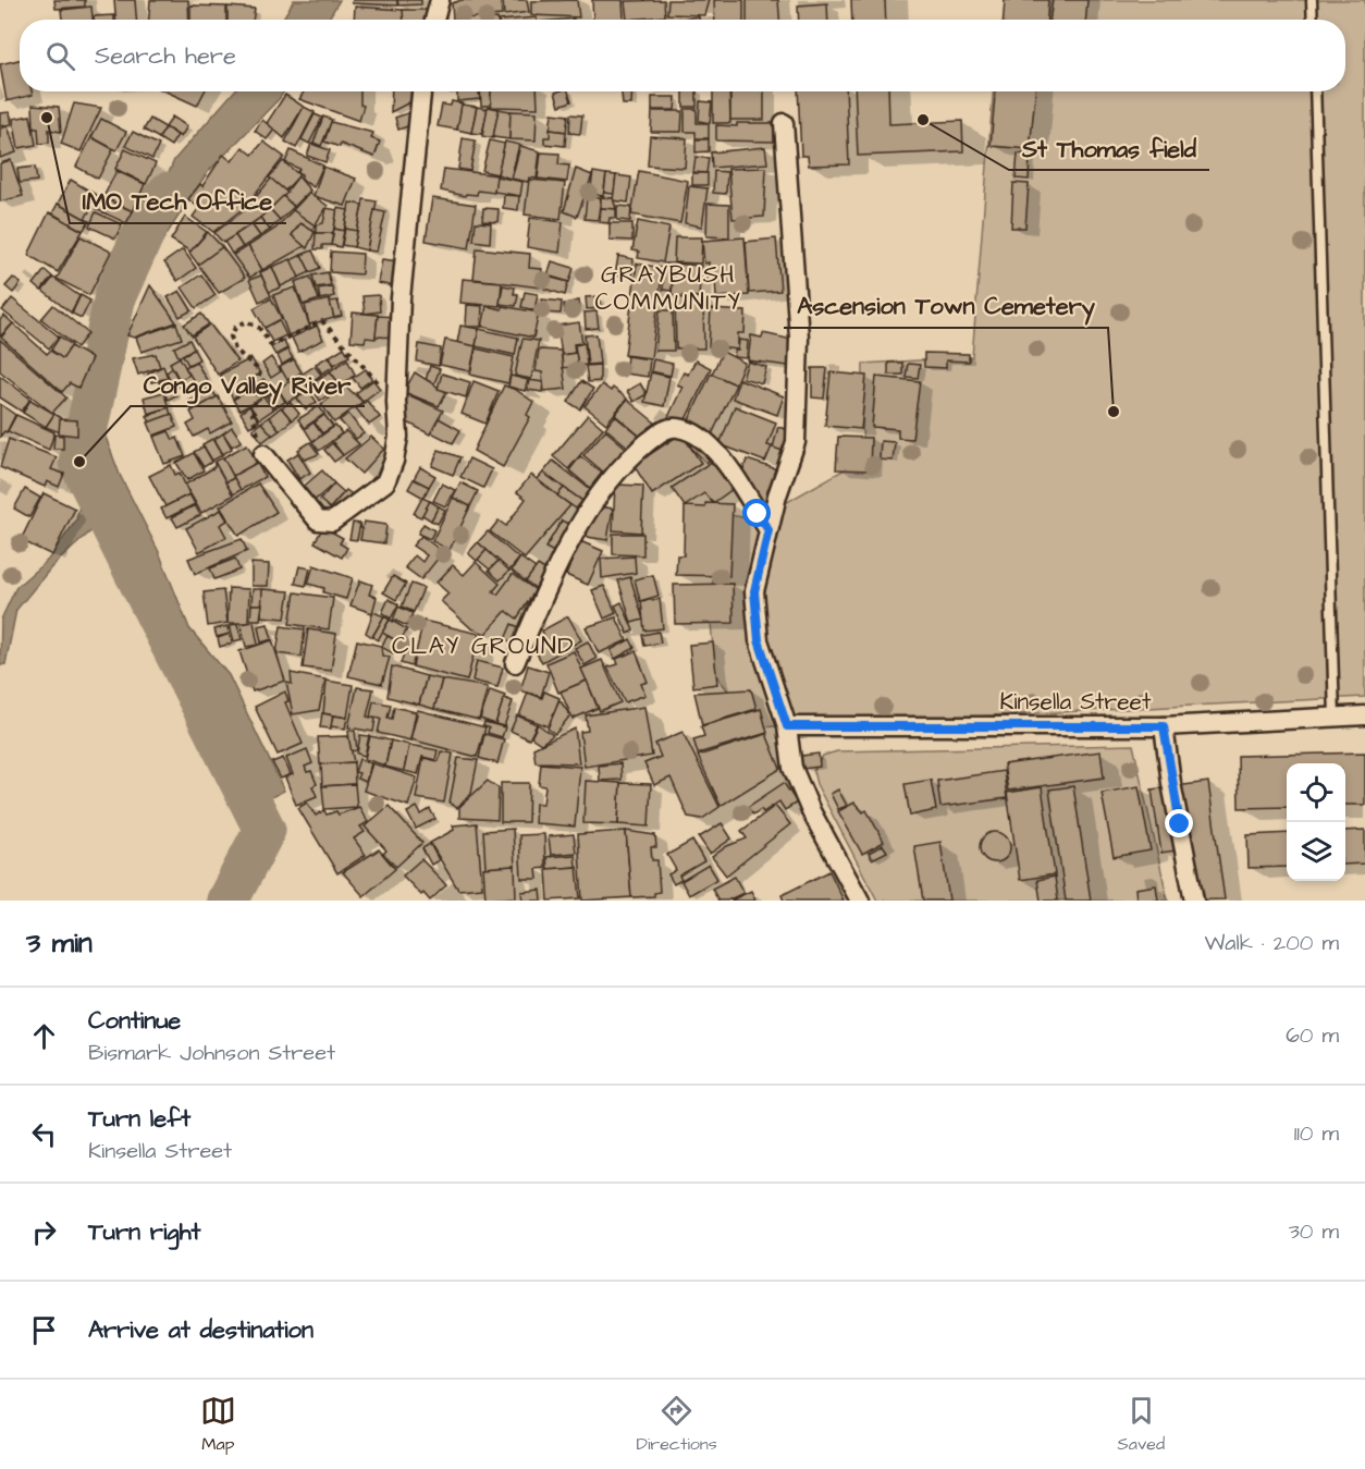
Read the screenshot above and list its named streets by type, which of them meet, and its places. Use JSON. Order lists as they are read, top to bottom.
{
  "streets": {
    "street": ["Kinsella Street"]
  },
  "districts": ["GRAYBUSH COMMUNITY", "CLAY GROUND"],
  "places": [
    "IMO Tech Office",
    "St Thomas field",
    "Ascension Town Cemetery",
    "Congo Valley River"
  ],
  "page": {
    "search": "Search here",
    "heading": ["3 min", "Walk · 200 m"],
    "list": [
      ["Continue", "Bismark Johnson Street", "60 m"],
      ["Turn left", "Kinsella Street", "110 m"],
      ["Turn right", "30 m"],
      "Arrive at destination"
    ],
    "nav": ["Map", "Directions", "Saved"]
  }
}
